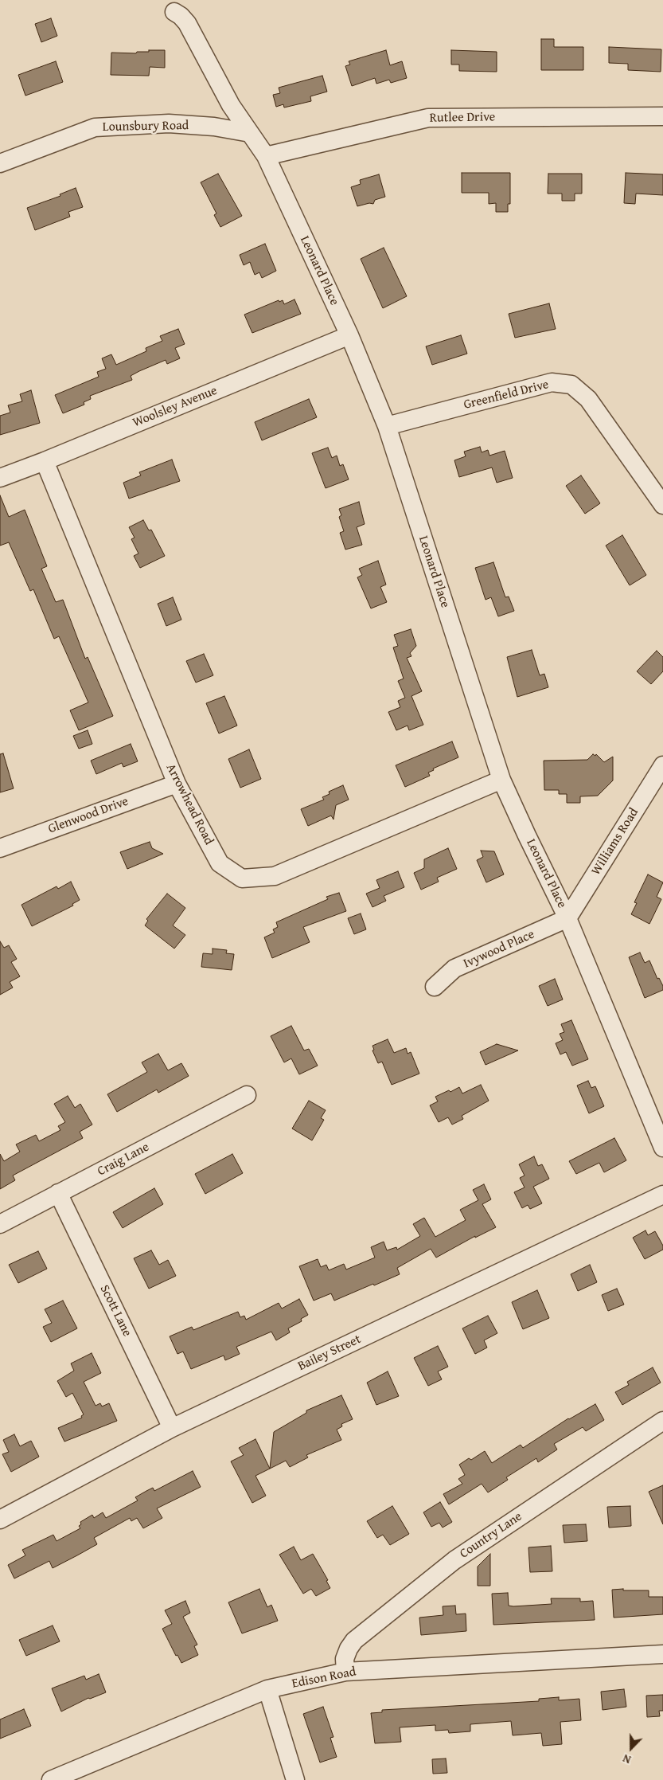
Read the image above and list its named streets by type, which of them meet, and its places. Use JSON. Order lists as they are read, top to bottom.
{
  "streets": {
    "street": [
      "Rutlee Drive",
      "Lounsbury Road",
      "Leonard Place",
      "Greenfield Drive",
      "Woolsley Avenue",
      "Arrowhead Road",
      "Glenwood Drive",
      "Williams Road",
      "Ivywood Place",
      "Craig Lane",
      "Scott Lane",
      "Bailey Street",
      "Country Lane",
      "Edison Road"
    ]
  },
  "crossings": [
    ["Rutlee Drive", "Leonard Place"],
    ["Lounsbury Road", "Leonard Place"],
    ["Leonard Place", "Greenfield Drive"],
    ["Leonard Place", "Woolsley Avenue"],
    ["Leonard Place", "Arrowhead Road"],
    ["Leonard Place", "Williams Road"],
    ["Leonard Place", "Ivywood Place"],
    ["Woolsley Avenue", "Arrowhead Road"],
    ["Arrowhead Road", "Glenwood Drive"],
    ["Williams Road", "Ivywood Place"],
    ["Craig Lane", "Scott Lane"],
    ["Scott Lane", "Bailey Street"],
    ["Country Lane", "Edison Road"]
  ],
  "north": "bottom"
}
